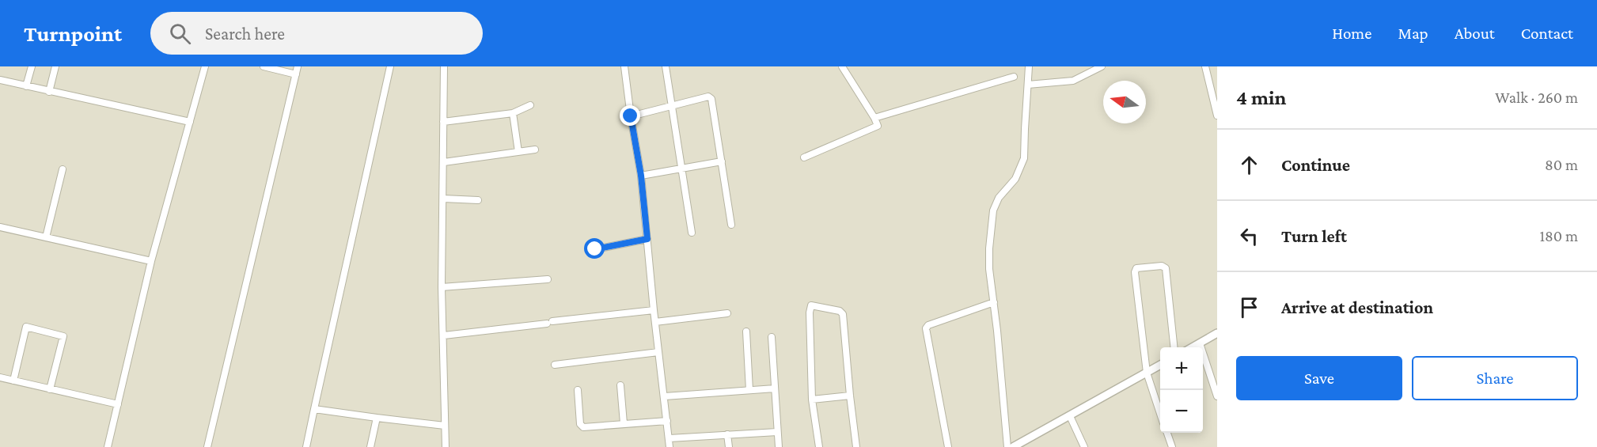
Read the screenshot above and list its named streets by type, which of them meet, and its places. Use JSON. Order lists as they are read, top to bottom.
{
  "north": "left",
  "page": {
    "header": "Turnpoint",
    "search": "Search here",
    "nav": [
      "Home",
      "Map",
      "About",
      "Contact"
    ],
    "heading": ["4 min", "Walk · 260 m"],
    "list": [
      ["Continue", "80 m"],
      ["Turn left", "180 m"],
      "Arrive at destination"
    ],
    "buttons": ["Save", "Share"],
    "map_buttons": ["+", "−"]
  }
}
